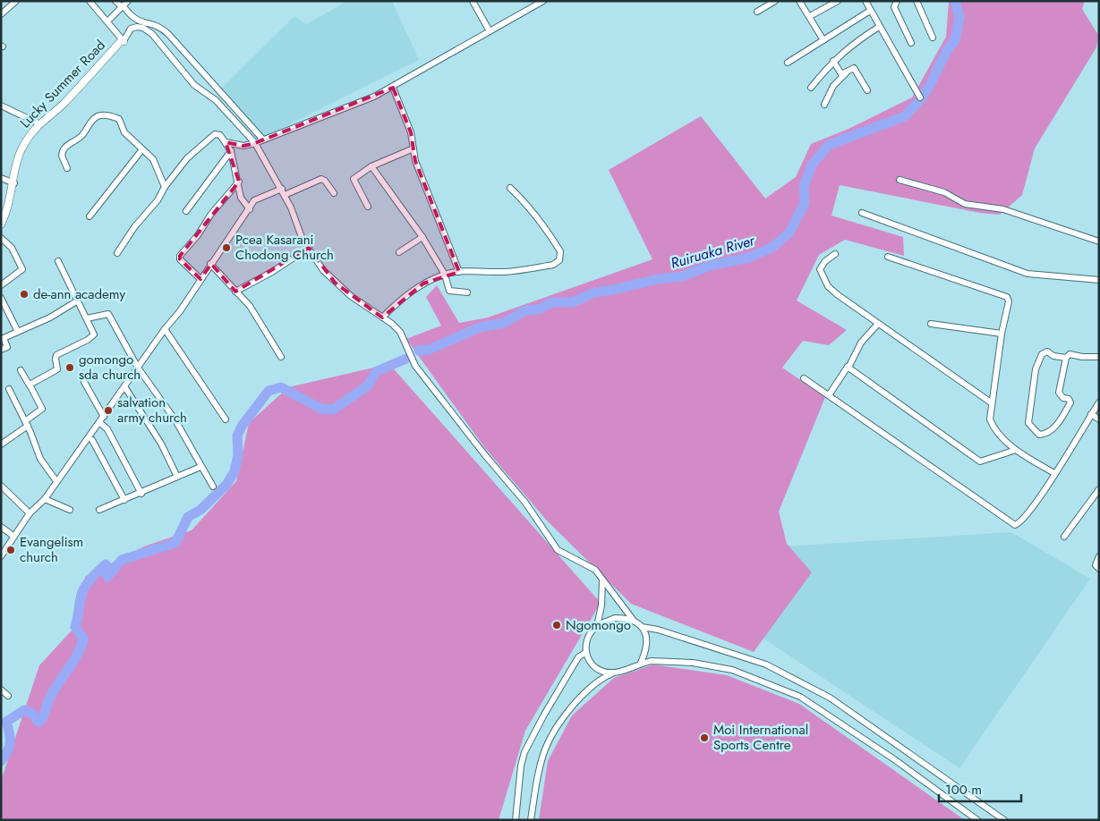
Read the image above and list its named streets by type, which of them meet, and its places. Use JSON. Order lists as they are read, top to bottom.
{
  "streets": {
    "street": ["Lucky Summer Road"]
  },
  "water": ["Ruiruaka River"],
  "places": [
    "Pcea Kasarani Chodong Church",
    "de-ann academy",
    "gomongo sda church",
    "salvation army church",
    "Evangelism church",
    "Ngomongo",
    "Moi International Sports Centre"
  ],
  "scale_bar": "100 m"
}
